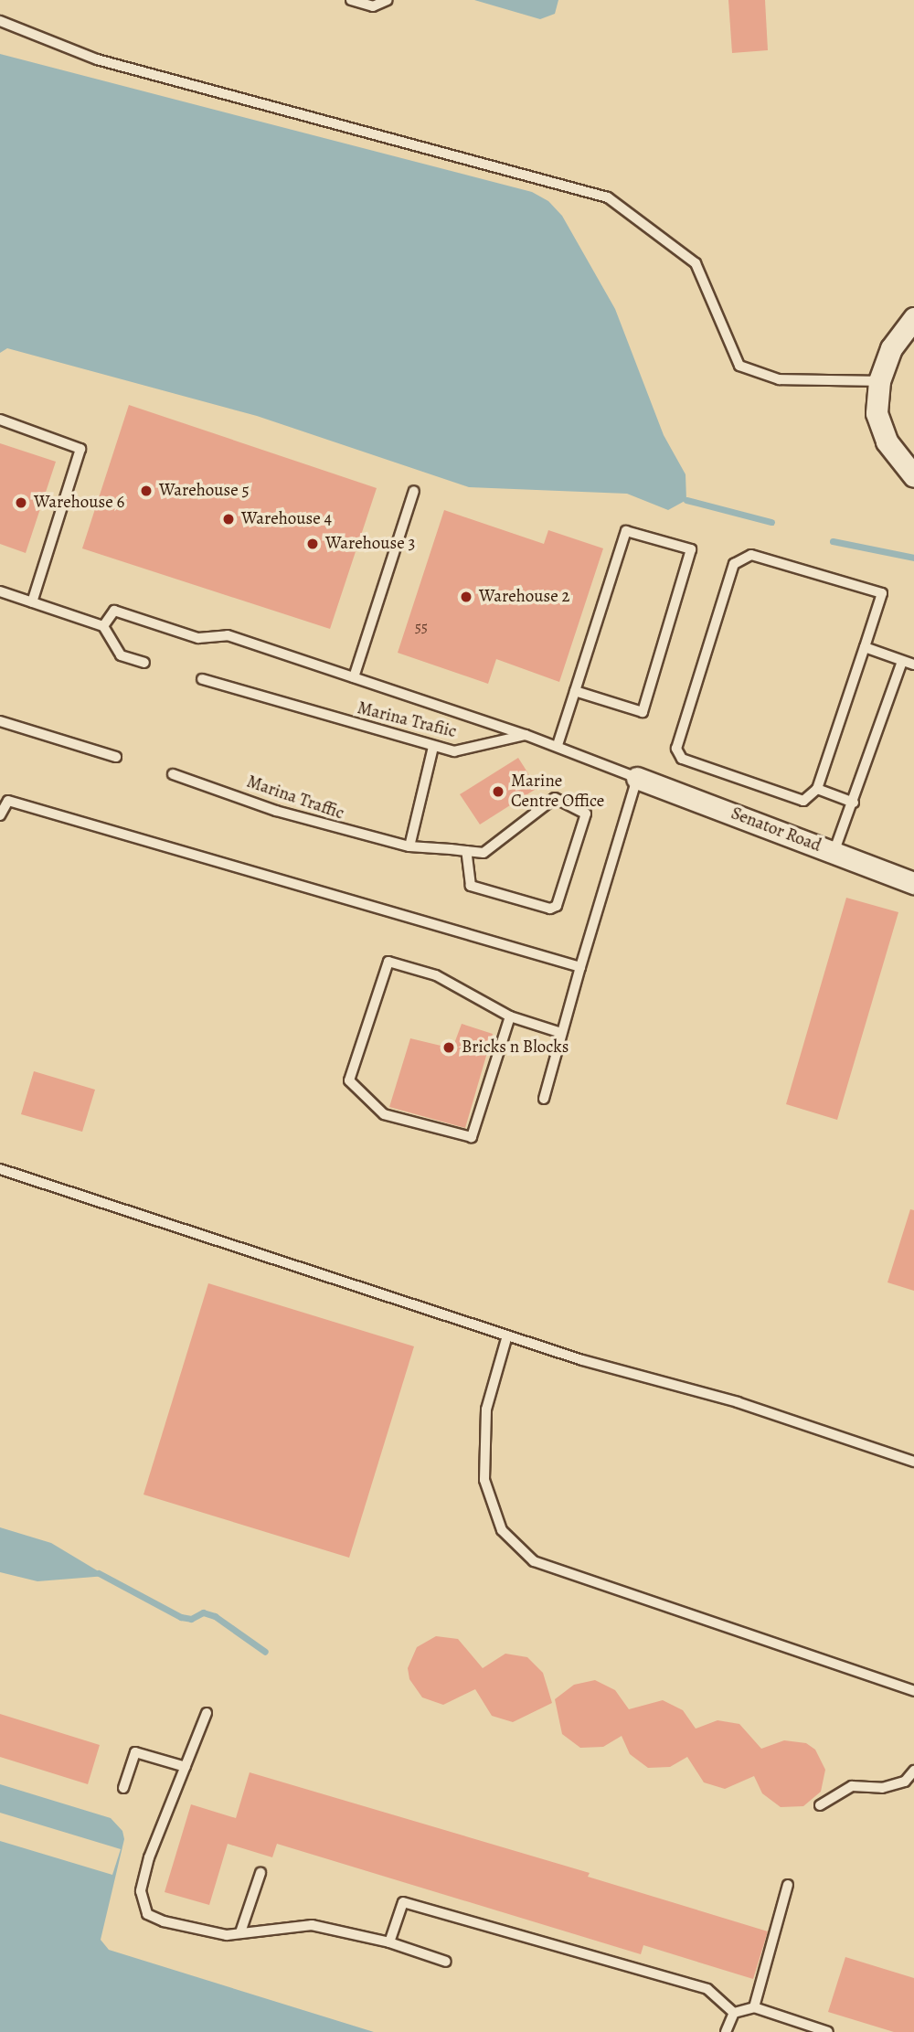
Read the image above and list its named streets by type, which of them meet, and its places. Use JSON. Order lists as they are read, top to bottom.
{
  "streets": {
    "street": ["Senator Road"],
    "lane": ["Marina Trafiic", "Marina Traffic"]
  },
  "places": [
    "Warehouse 5",
    "Warehouse 6",
    "Warehouse 4",
    "Warehouse 3",
    "Warehouse 2",
    "Marine Centre Office",
    "Bricks n Blocks"
  ],
  "house_numbers": ["55"]
}
